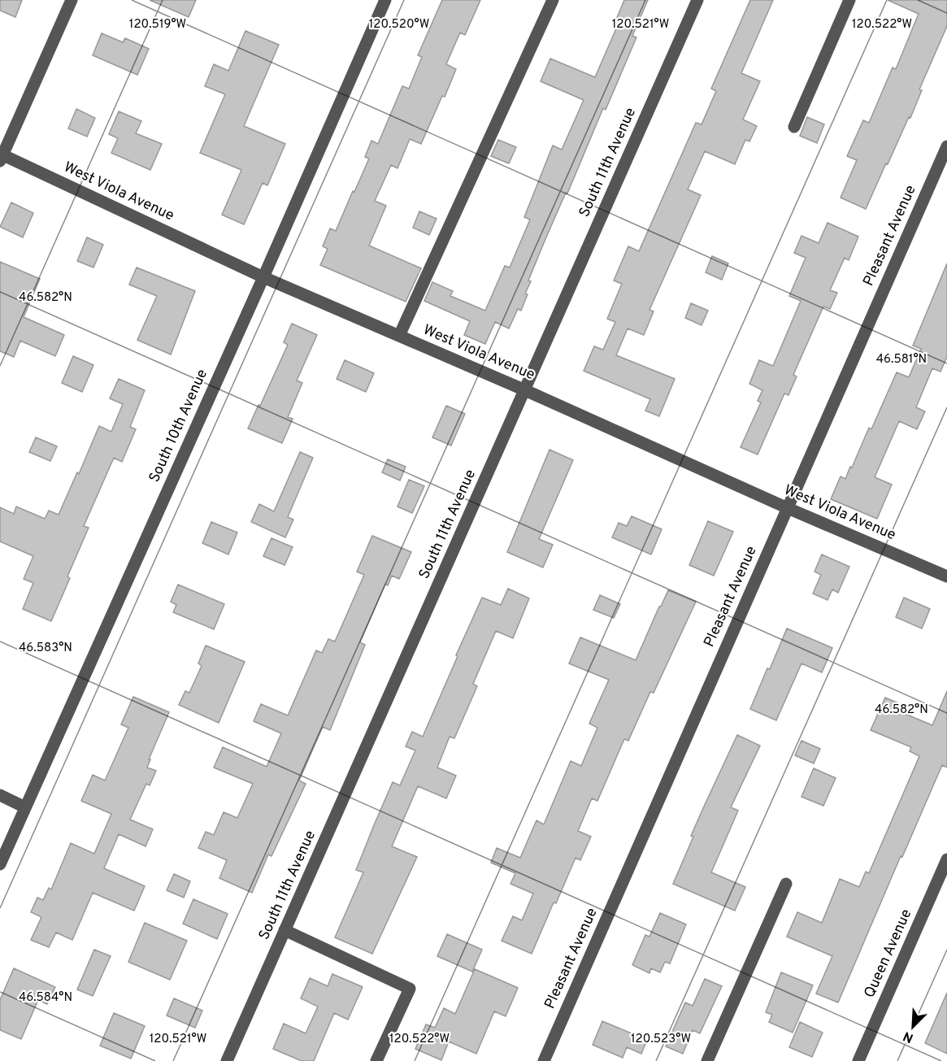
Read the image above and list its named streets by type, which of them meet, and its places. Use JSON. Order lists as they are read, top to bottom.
{
  "streets": {
    "street": [
      "South 11th Avenue",
      "West Viola Avenue",
      "Pleasant Avenue",
      "South 10th Avenue",
      "Queen Avenue"
    ]
  },
  "crossings": [
    ["South 11th Avenue", "West Viola Avenue"],
    ["West Viola Avenue", "Pleasant Avenue"],
    ["West Viola Avenue", "South 10th Avenue"]
  ],
  "north": "bottom left",
  "coordinates": [
    "120.519°W",
    "120.520°W",
    "120.521°W",
    "120.522°W",
    "46.582°N",
    "46.581°N",
    "46.583°N",
    "46.584°N",
    "120.523°W"
  ]
}
